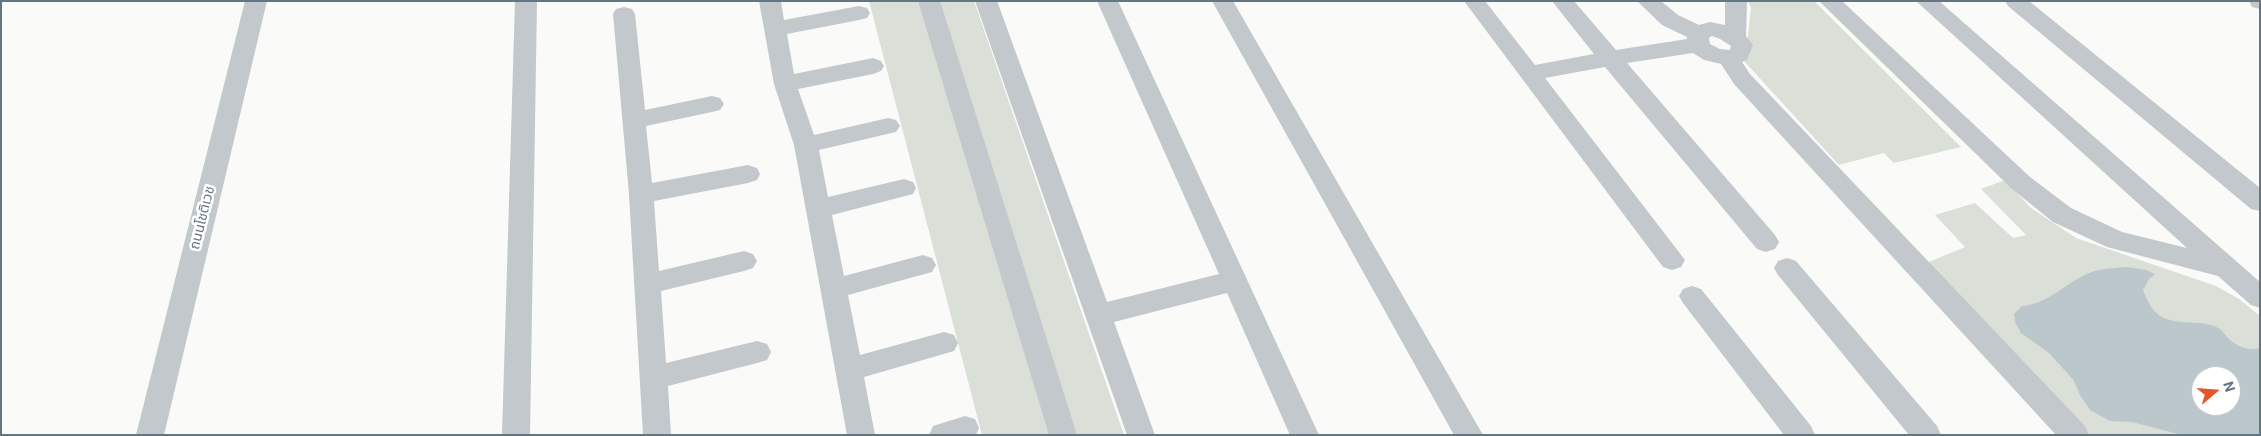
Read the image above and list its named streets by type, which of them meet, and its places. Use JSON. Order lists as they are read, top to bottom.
{
  "streets": {
    "street": ["ถนนโชติเวช"]
  },
  "north": "right"
}
